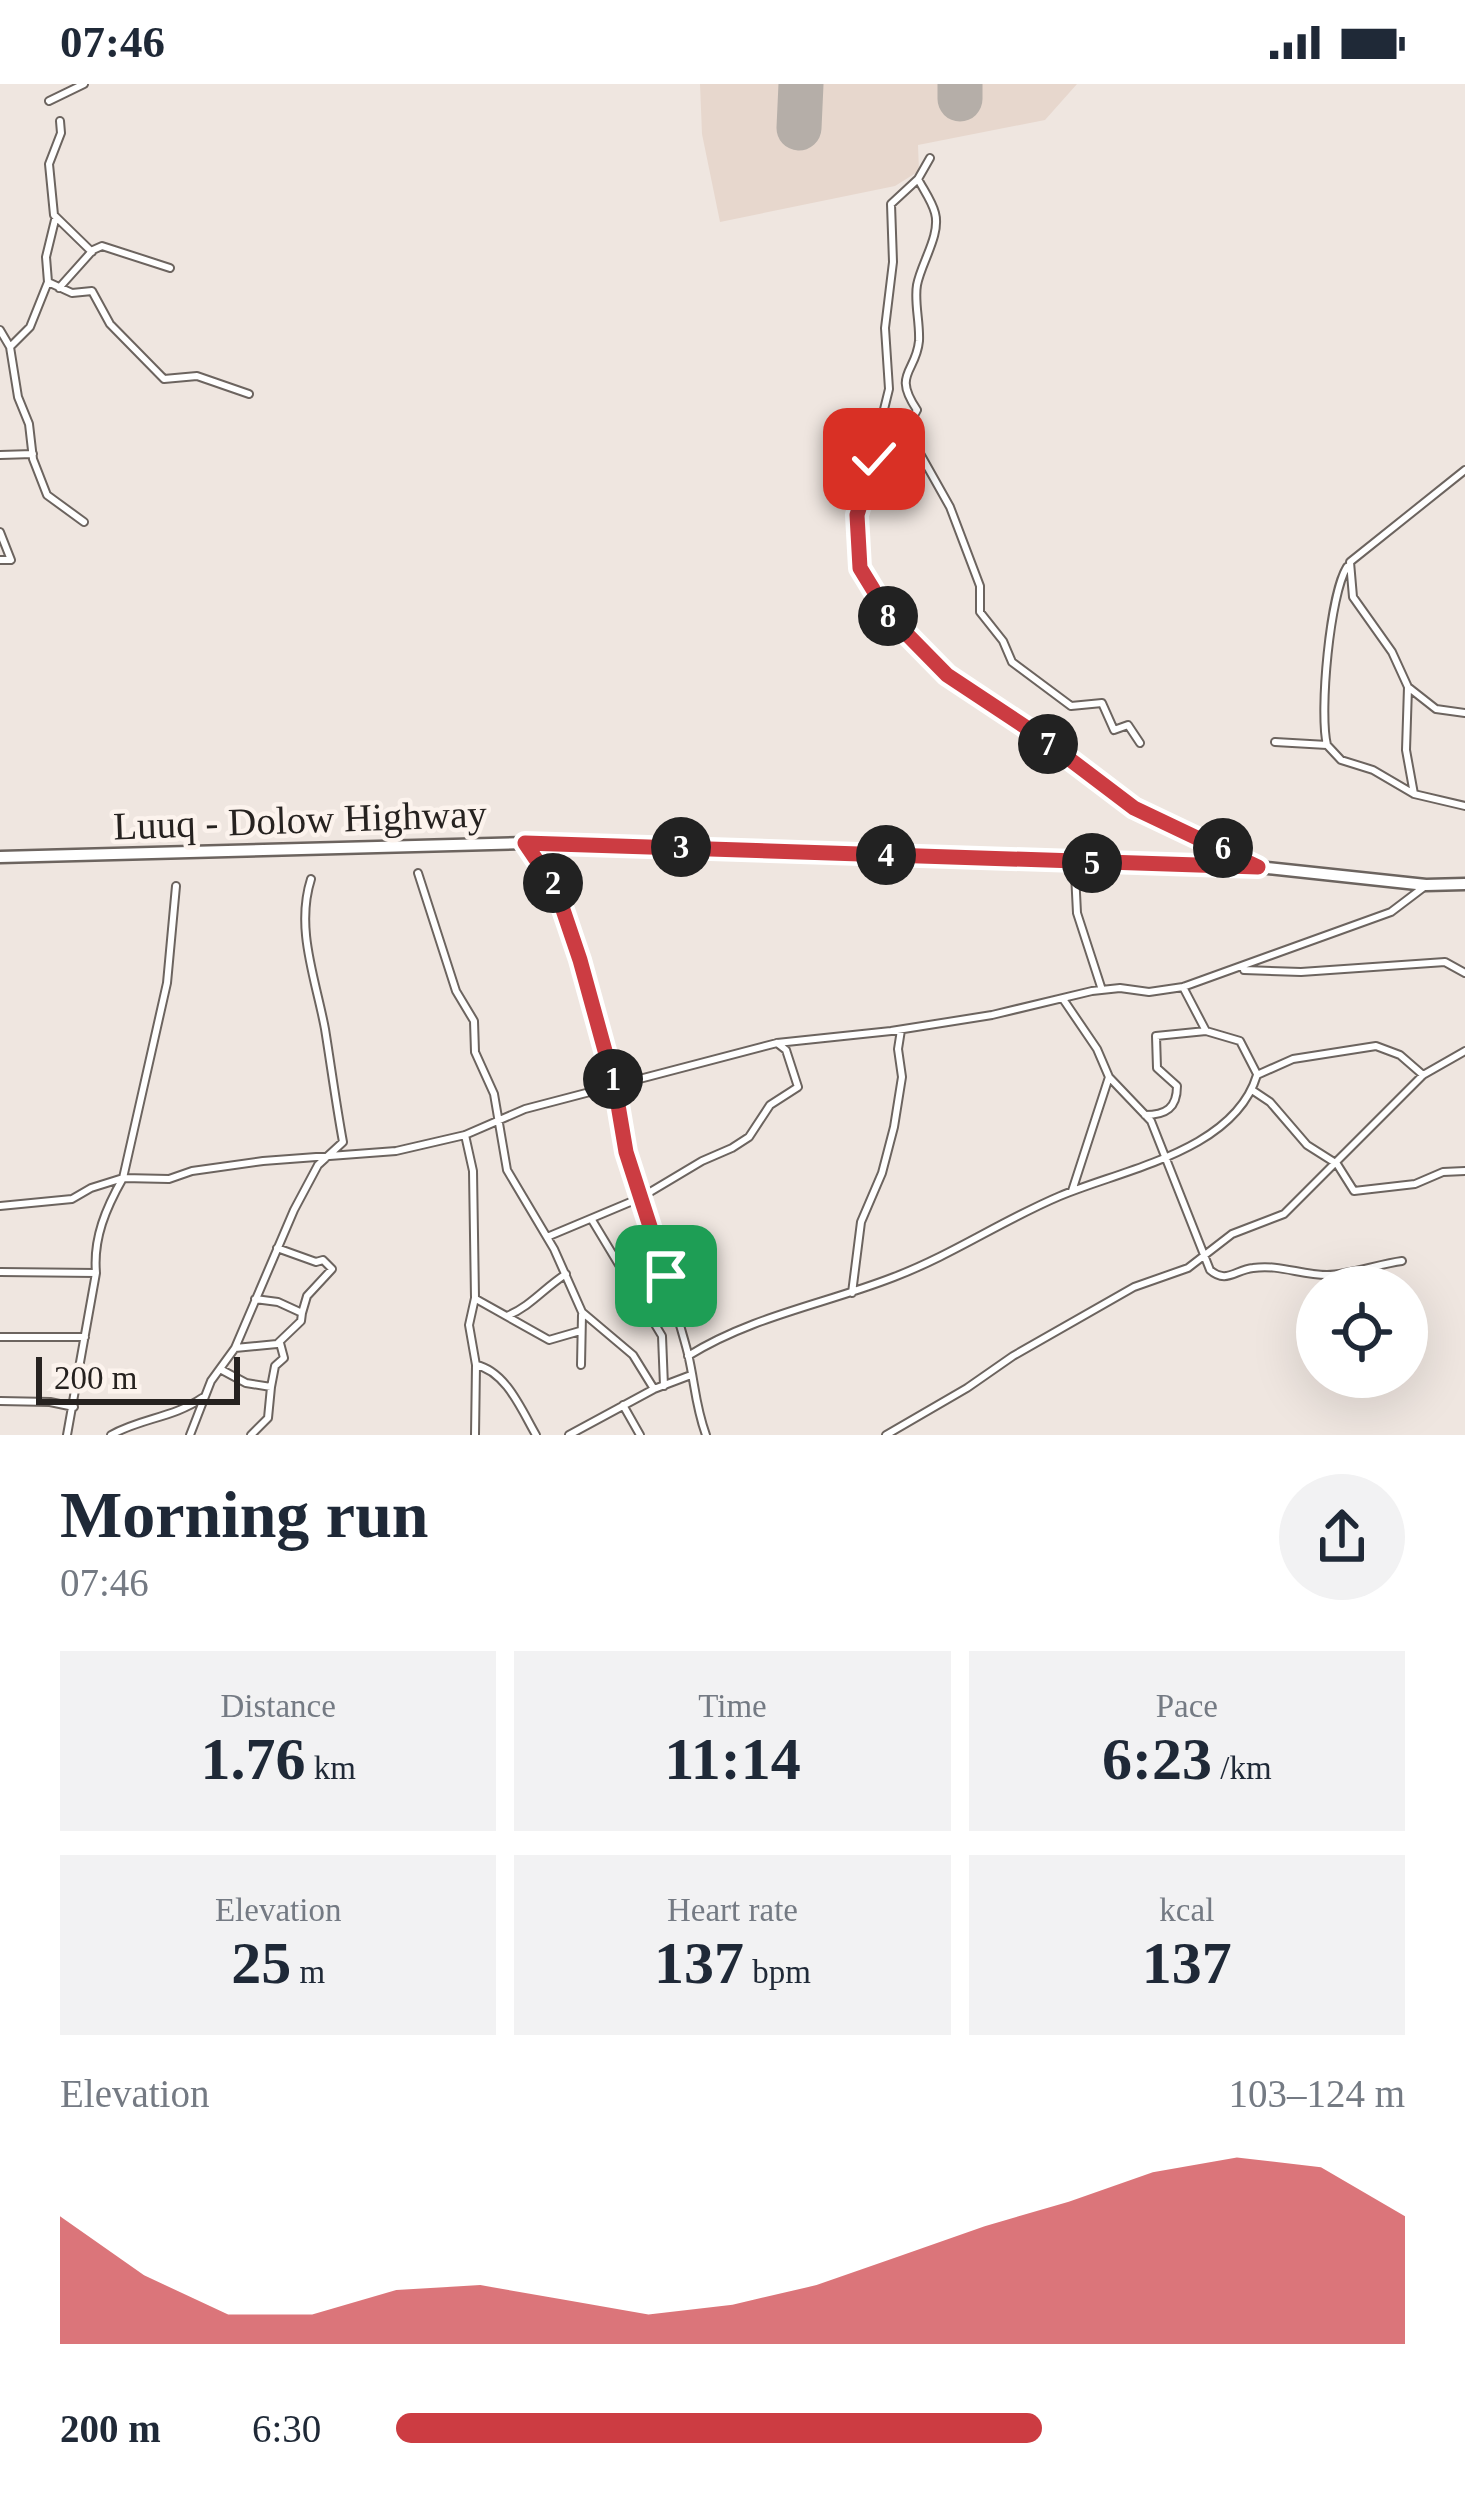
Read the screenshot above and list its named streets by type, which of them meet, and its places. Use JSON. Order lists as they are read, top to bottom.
{
  "streets": {
    "main road": ["Luuq - Dolow Highway"]
  },
  "scale_bar": "200 m",
  "page": {
    "status": "07:46",
    "pins": [
      "8",
      "7",
      "3",
      "6",
      "4",
      "5",
      "2",
      "1"
    ],
    "scale": "200 m",
    "heading": ["Morning run", "07:46"],
    "stats": [
      ["Distance", "1.76 km"],
      ["Time", "11:14"],
      ["Pace", "6:23 /km"],
      ["Elevation", "25 m"],
      ["Heart rate", "137 bpm"],
      ["kcal", "137"]
    ],
    "chart": ["Elevation", "103–124 m"],
    "list": [
      {
        "name": "200 m",
        "note": "6:30"
      }
    ]
  }
}
